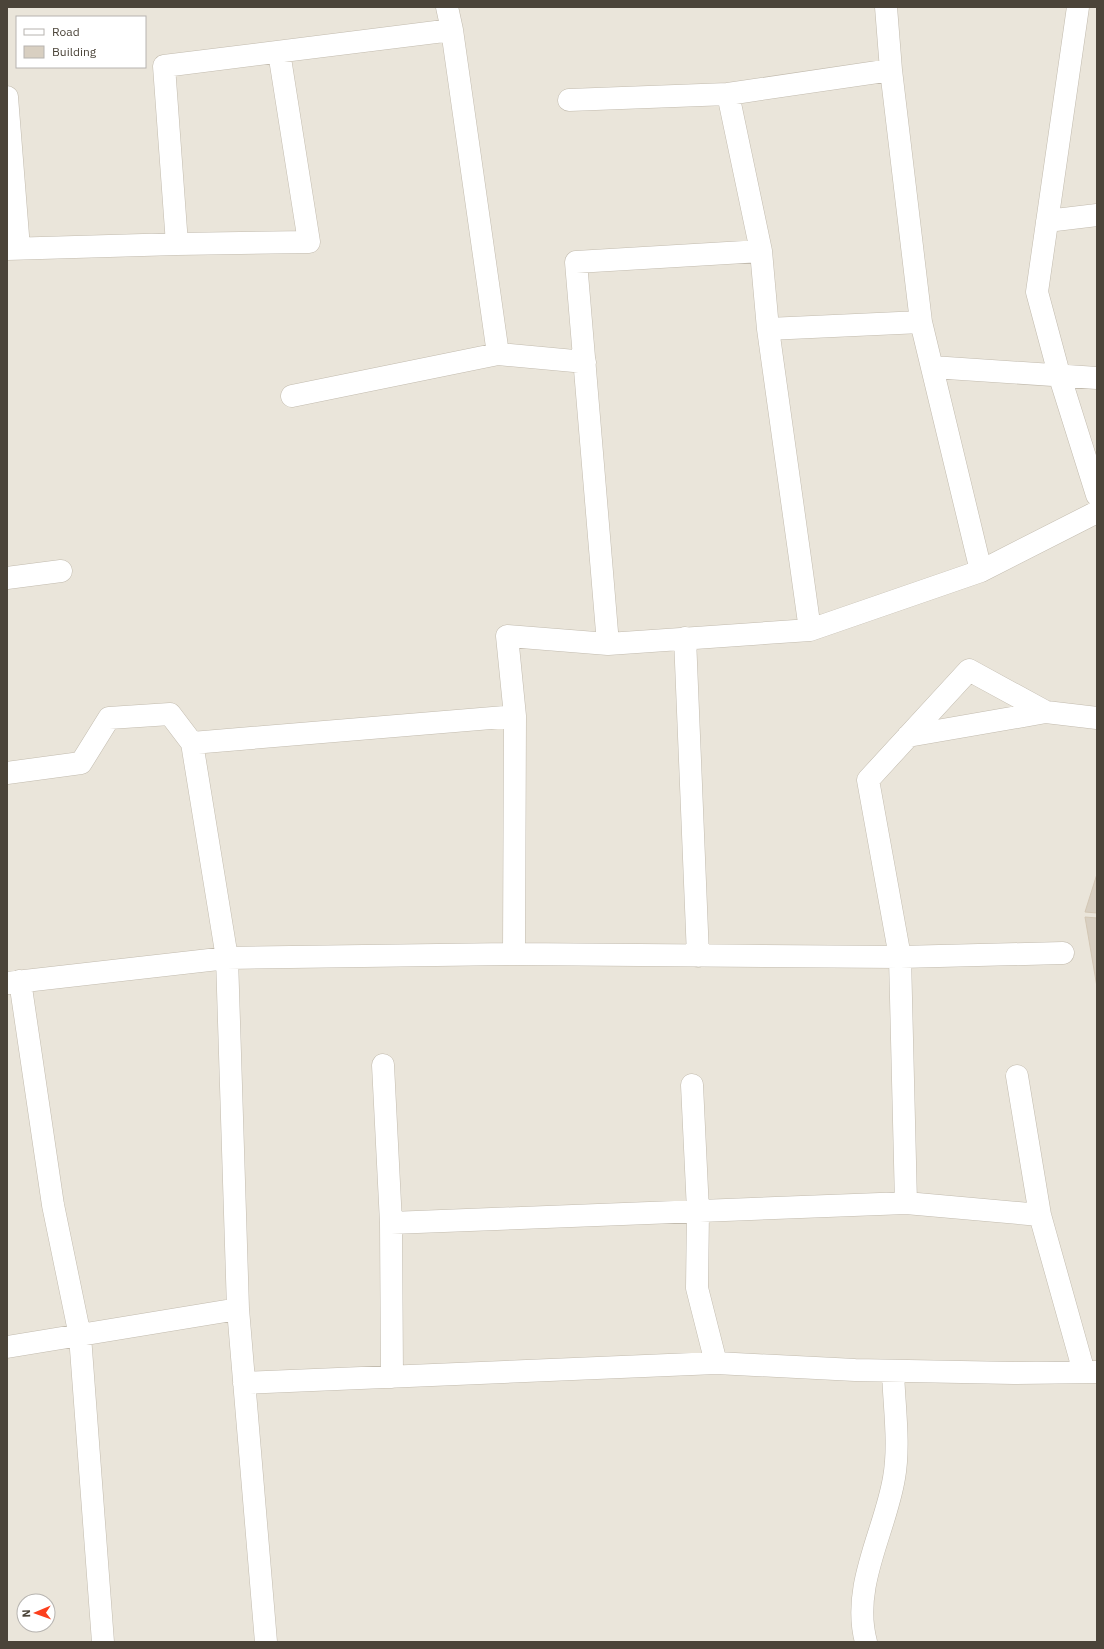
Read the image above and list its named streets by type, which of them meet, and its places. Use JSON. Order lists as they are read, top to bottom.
{
  "legend": ["Road", "Building"],
  "north": "left"
}
